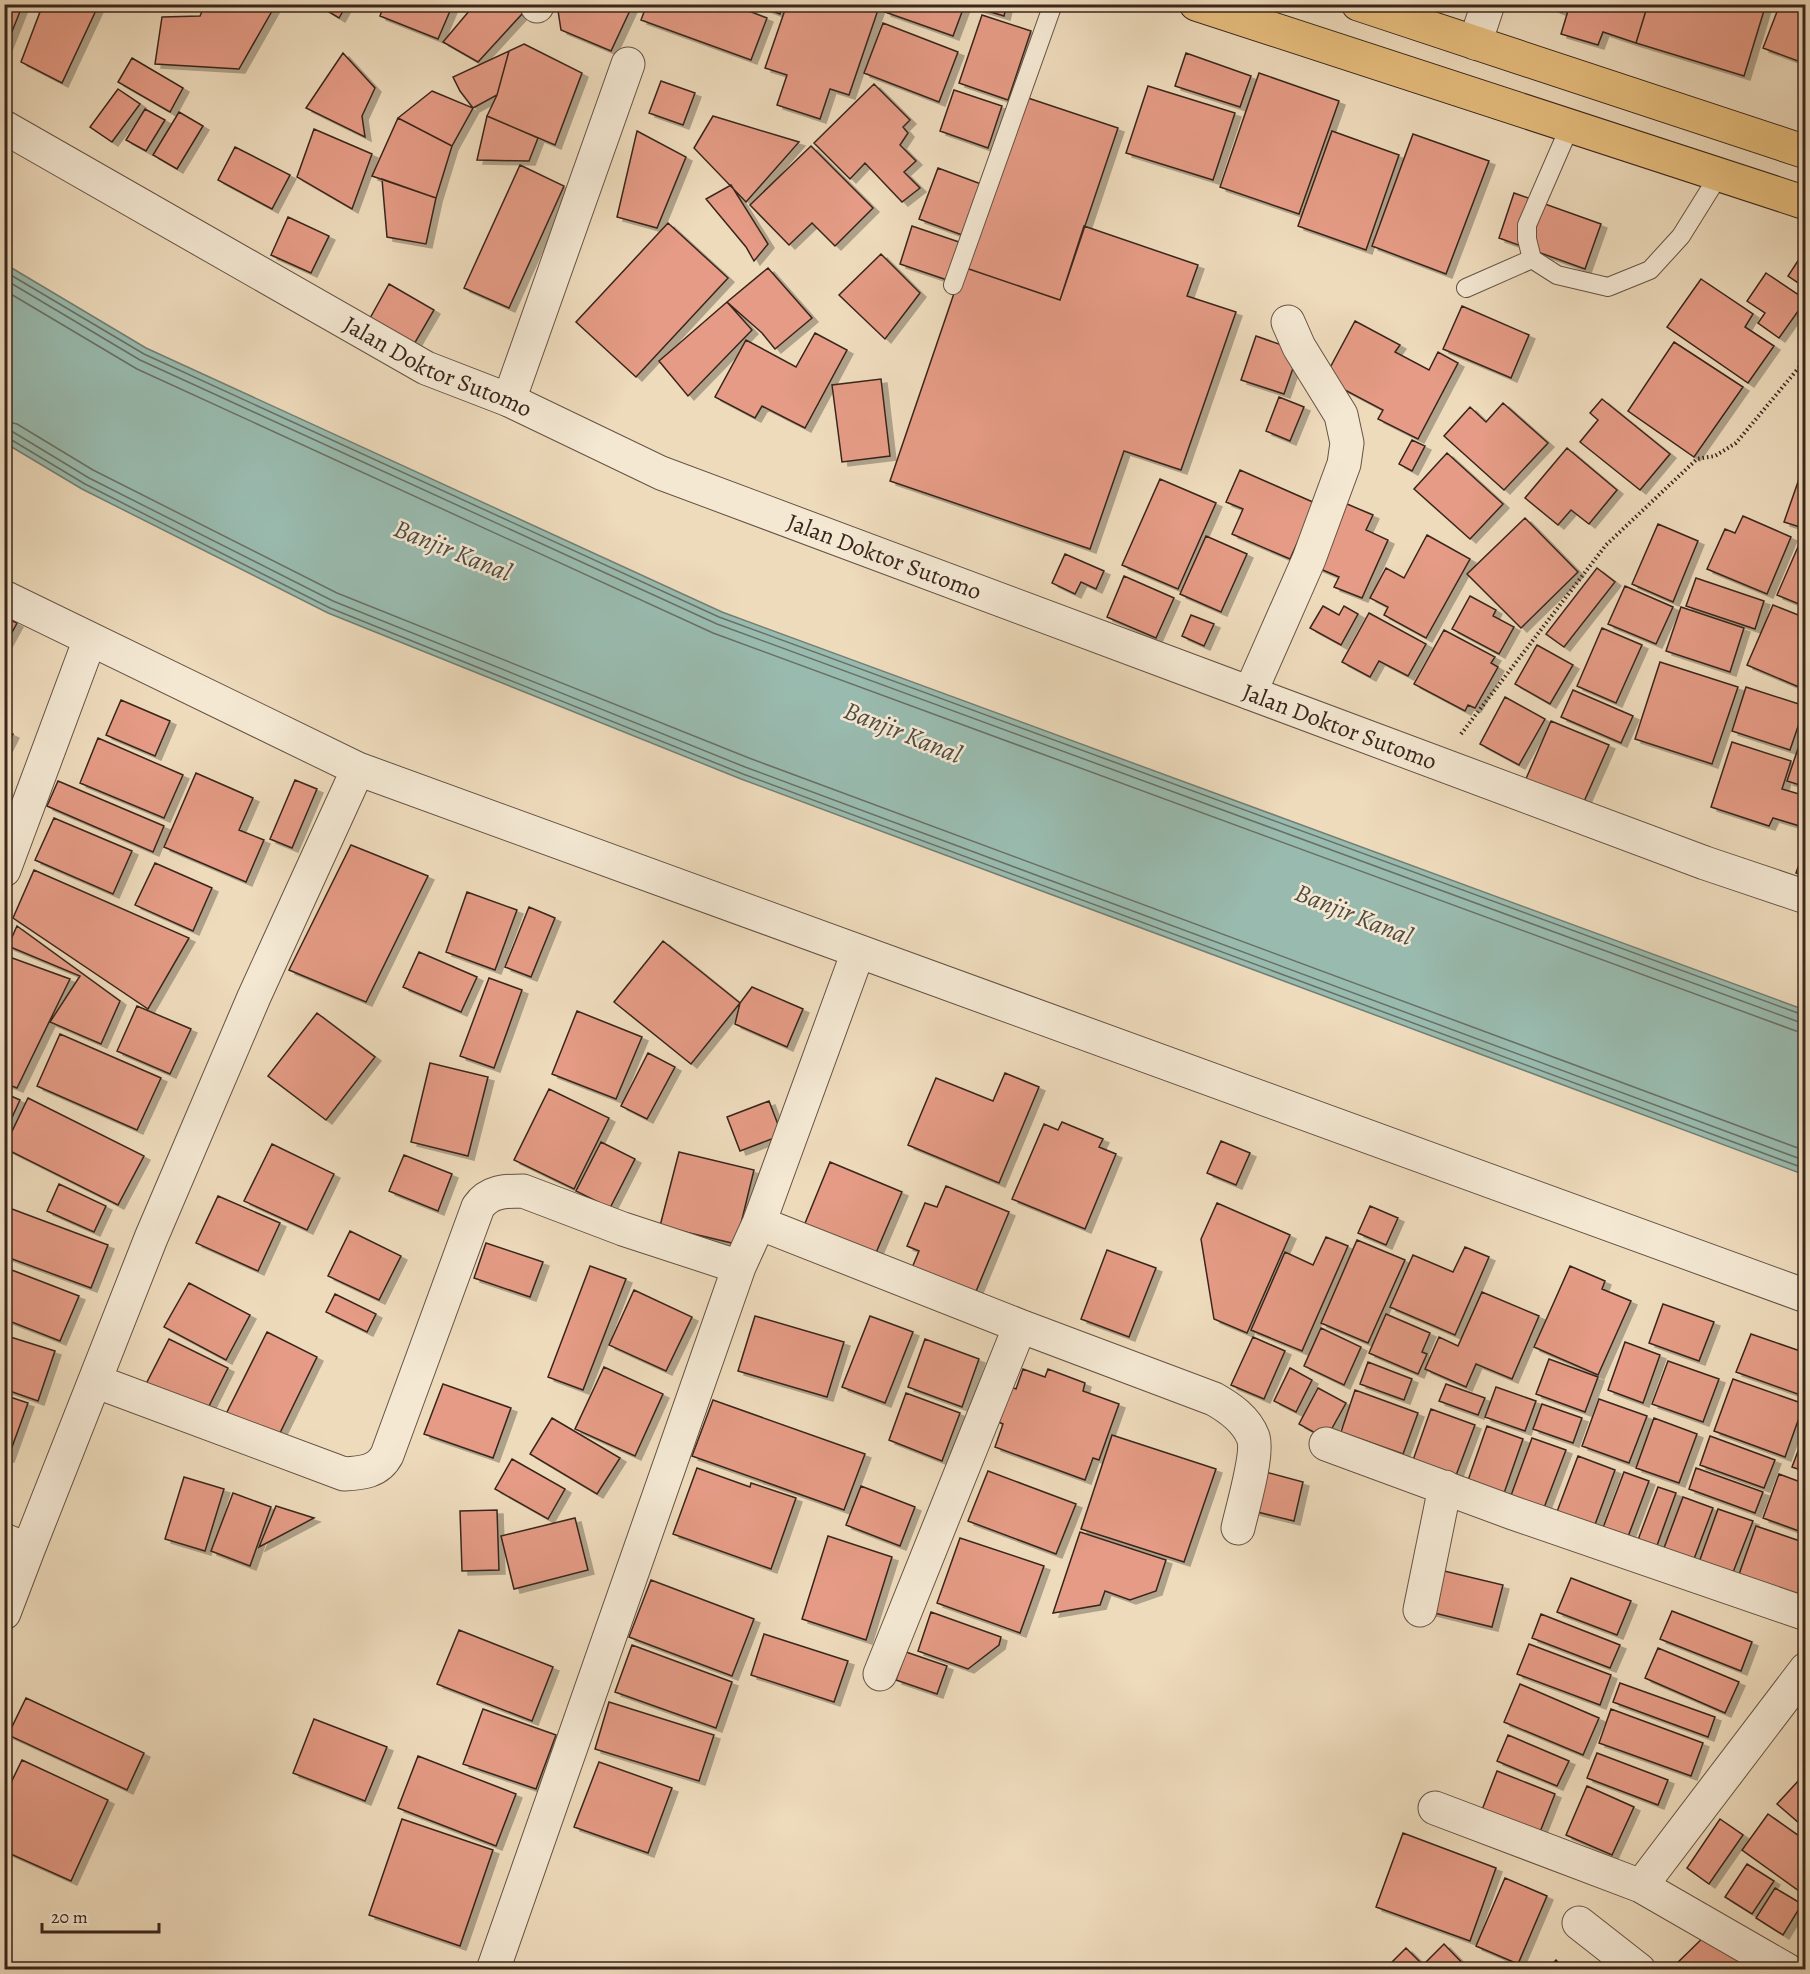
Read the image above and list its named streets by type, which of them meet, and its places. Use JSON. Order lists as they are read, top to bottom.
{
  "streets": {
    "street": ["Jalan Doktor Sutomo"]
  },
  "water": ["Banjir Kanal"],
  "scale_bar": "20 m"
}
